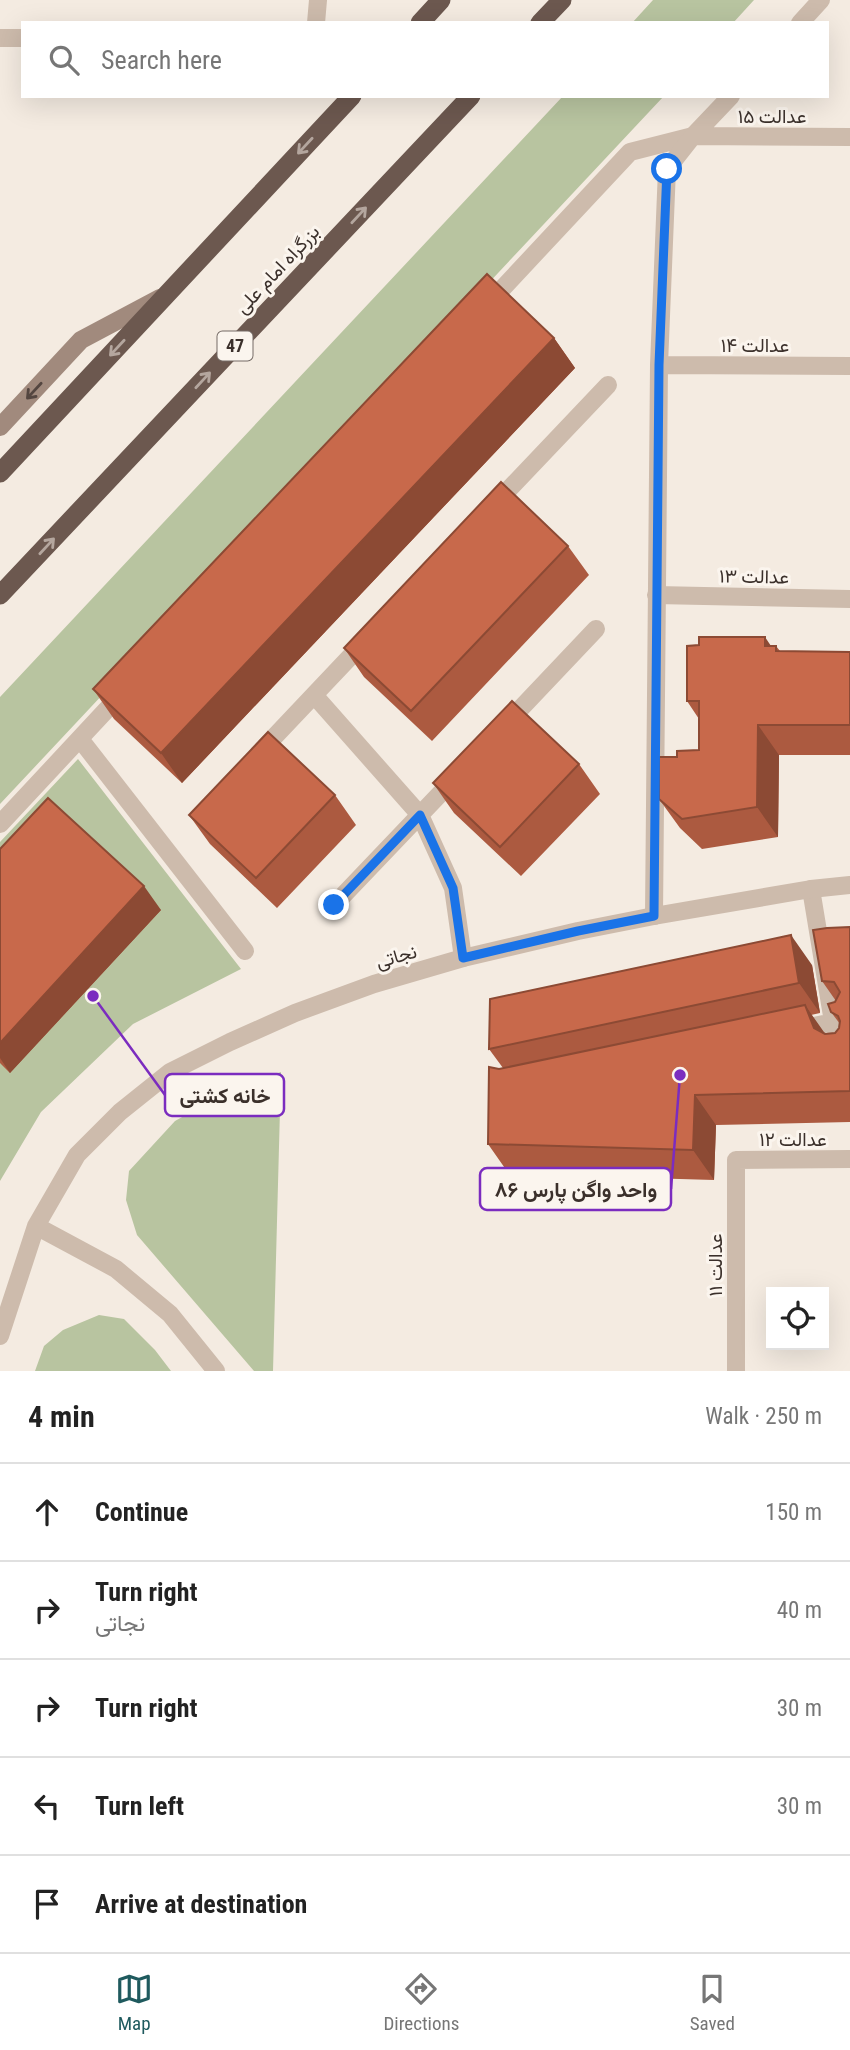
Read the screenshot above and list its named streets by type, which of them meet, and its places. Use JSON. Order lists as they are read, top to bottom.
{
  "streets": {
    "highway": ["بزرگراه امام علی", "47"],
    "street": [
      "عدالت ۱۵",
      "عدالت ۱۴",
      "عدالت ۱۳",
      "نجاتی",
      "عدالت ۱۲",
      "عدالت ۱۱"
    ]
  },
  "crossings": [
    ["عدالت ۱۲", "عدالت ۱۱"]
  ],
  "places": ["خانه کشتی", "۸۶ واحد واگن پارس"],
  "page": {
    "search": "Search here",
    "heading": ["4 min", "Walk · 250 m"],
    "list": [
      ["Continue", "150 m"],
      ["Turn right", "نجاتی", "40 m"],
      ["Turn right", "30 m"],
      ["Turn left", "30 m"],
      "Arrive at destination"
    ],
    "nav": ["Map", "Directions", "Saved"]
  }
}
